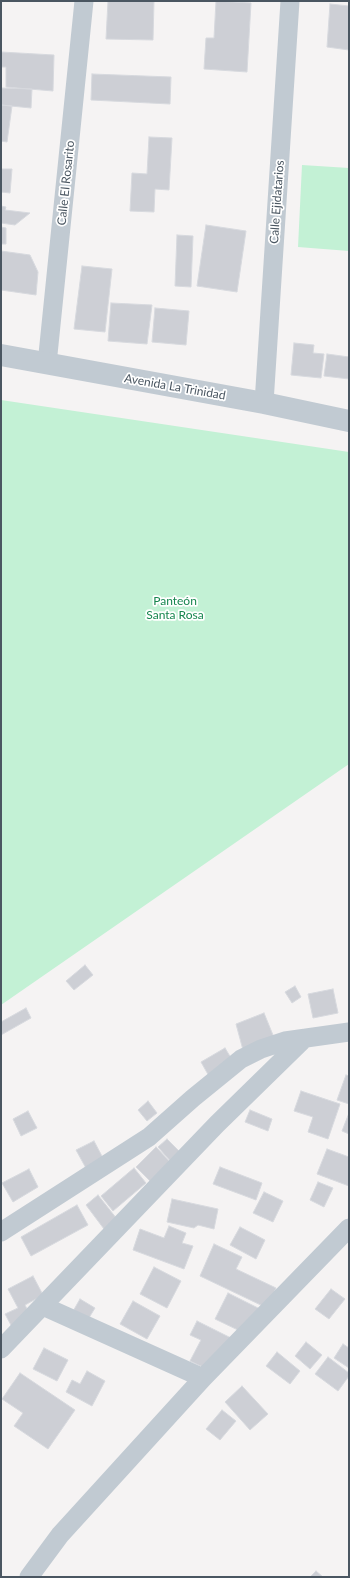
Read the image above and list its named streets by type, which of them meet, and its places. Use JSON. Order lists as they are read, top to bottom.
{
  "streets": {
    "street": ["Calle El Rosarito", "Calle Ejidatarios", "Avenida La Trinidad"]
  },
  "crossings": [
    ["Calle El Rosarito", "Avenida La Trinidad"],
    ["Calle Ejidatarios", "Avenida La Trinidad"]
  ],
  "parks": ["Panteón Santa Rosa"]
}
